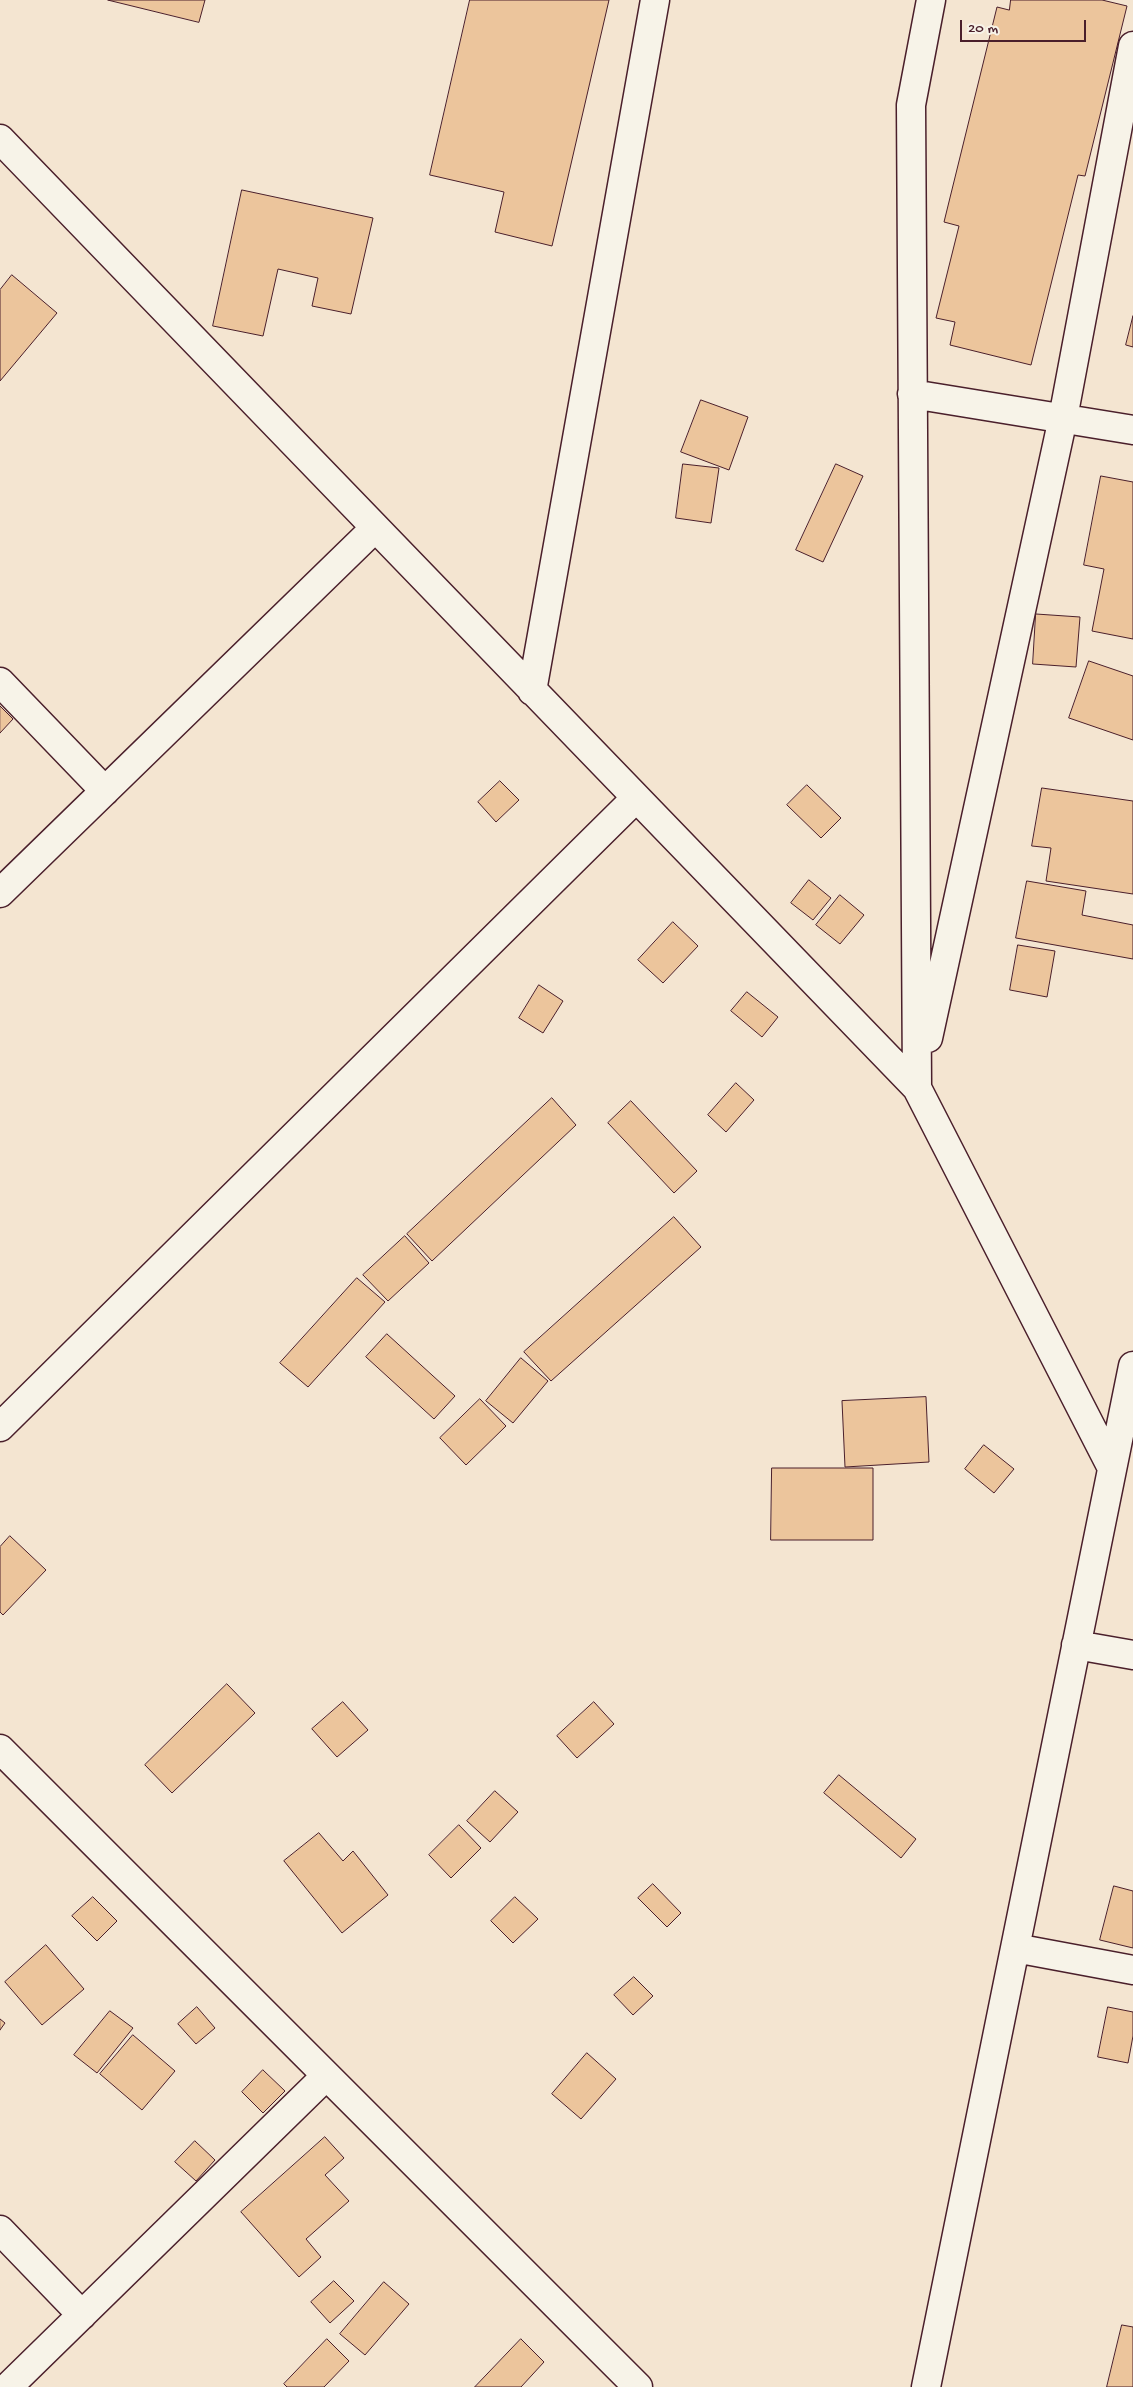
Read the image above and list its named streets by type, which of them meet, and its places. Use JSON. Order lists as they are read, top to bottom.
{
  "scale_bar": "20 m"
}
